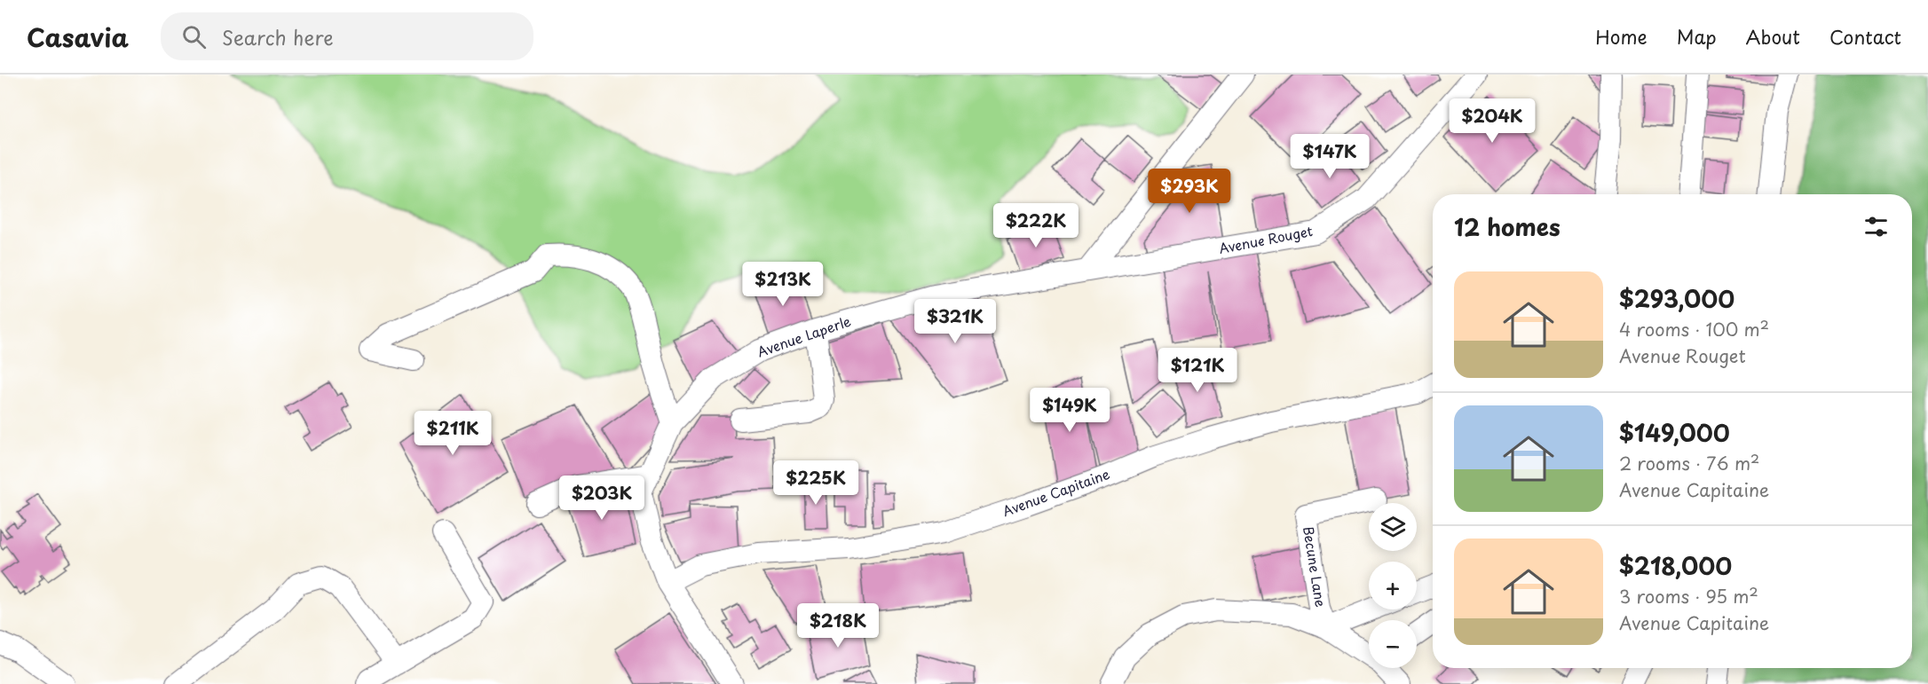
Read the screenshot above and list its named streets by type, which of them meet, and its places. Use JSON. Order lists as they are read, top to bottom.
{
  "streets": {
    "street": [
      "Avenue Rouget",
      "Avenue Laperle",
      "Avenue Capitaine",
      "Becune Lane"
    ]
  },
  "crossings": [
    ["Avenue Rouget", "Avenue Laperle"],
    ["Avenue Laperle", "Avenue Capitaine"]
  ],
  "page": {
    "header": "Casavia",
    "search": "Search here",
    "nav": [
      "Home",
      "Map",
      "About",
      "Contact"
    ],
    "price": [
      "$204K",
      "$147K",
      "$293K",
      "$222K",
      "$213K",
      "$321K",
      "$121K",
      "$149K",
      "$211K",
      "$225K",
      "$203K",
      "$218K"
    ],
    "heading": "12 homes",
    "list": [
      {
        "name": "$293,000",
        "note": "4 rooms · 100 m² · Avenue Rouget"
      },
      {
        "name": "$149,000",
        "note": "2 rooms · 76 m² · Avenue Capitaine"
      },
      {
        "name": "$218,000",
        "note": "3 rooms · 95 m² · Avenue Capitaine"
      }
    ],
    "map_buttons": ["+", "−"]
  }
}
